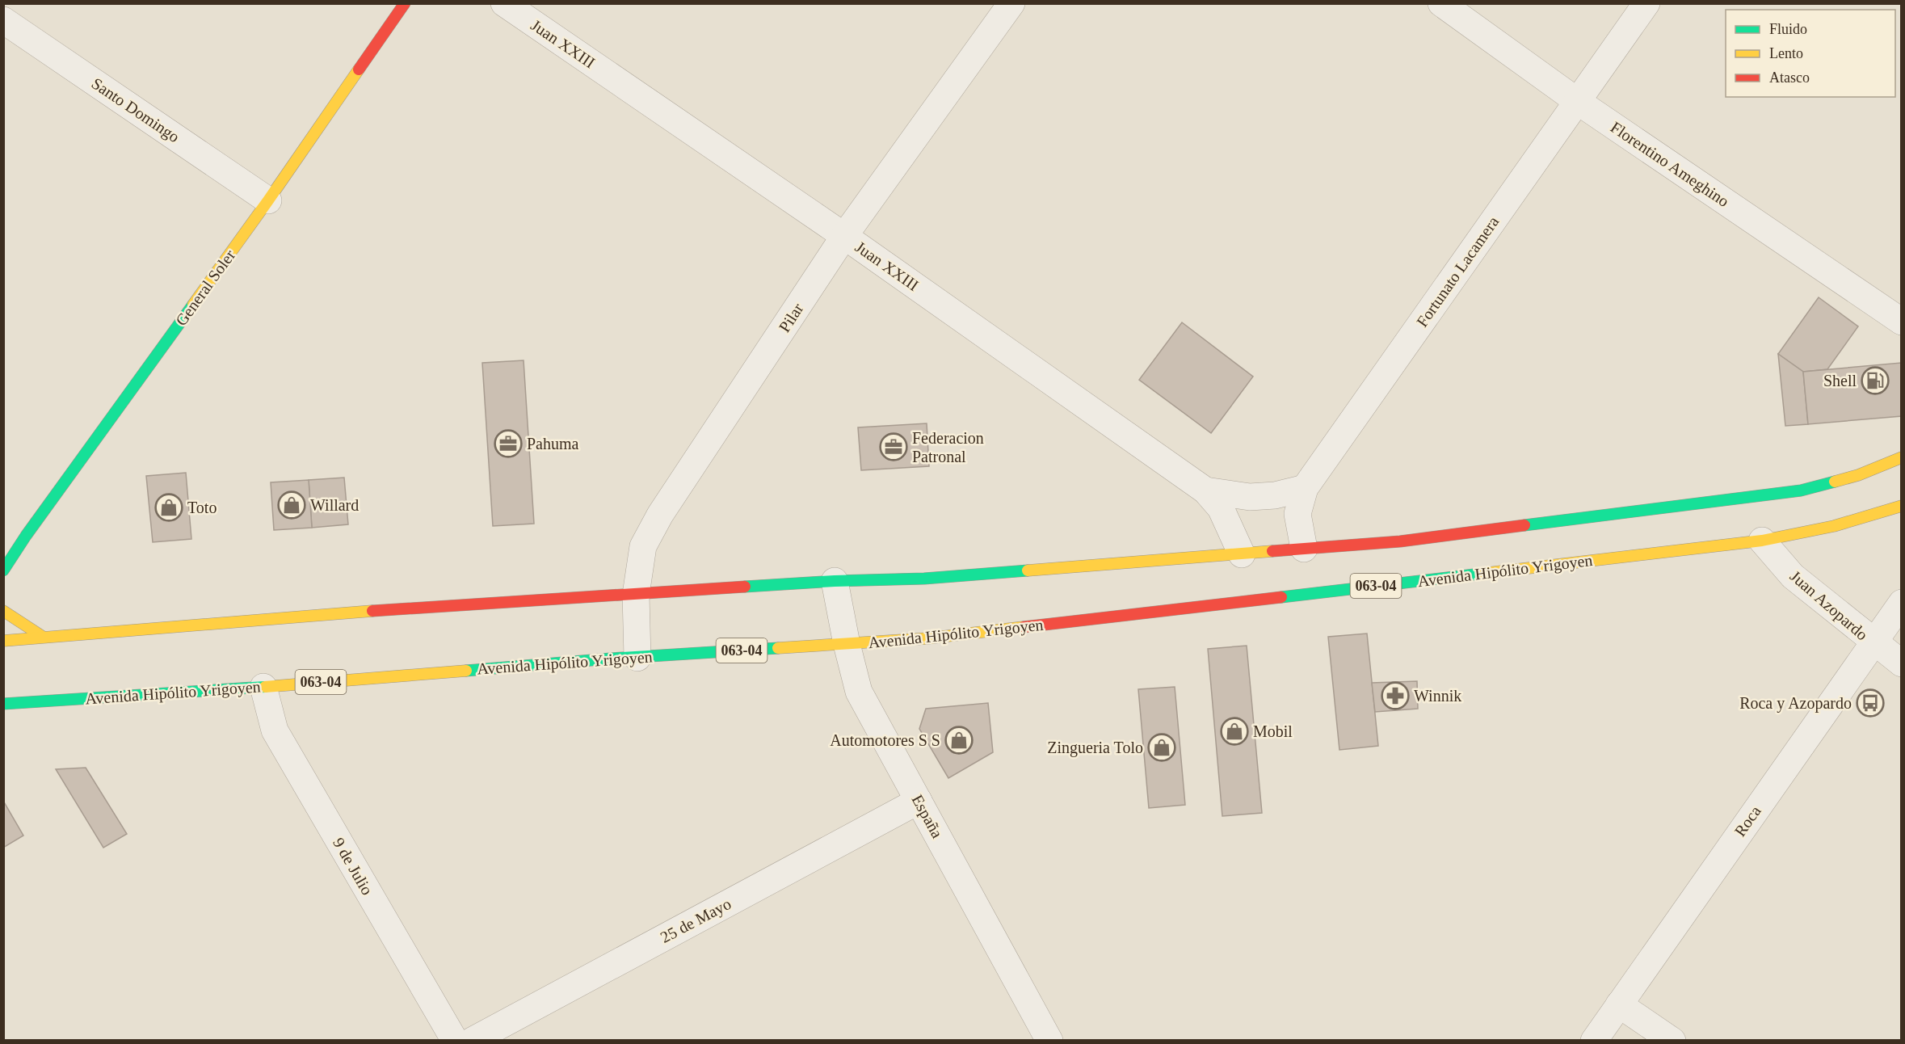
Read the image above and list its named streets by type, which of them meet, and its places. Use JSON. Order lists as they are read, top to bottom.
{
  "streets": {
    "main road": ["General Soler", "Avenida Hipólito Yrigoyen", "063-04"],
    "street": [
      "Juan XXIII",
      "Santo Domingo",
      "Florentino Ameghino",
      "Fortunato Lacamera",
      "Pilar",
      "Juan Azopardo",
      "España",
      "Roca",
      "9 de Julio",
      "25 de Mayo"
    ]
  },
  "crossings": [
    ["Juan XXIII", "Pilar"],
    ["Santo Domingo", "General Soler"],
    ["Florentino Ameghino", "Fortunato Lacamera"],
    ["Pilar", "Avenida Hipólito Yrigoyen"],
    ["Avenida Hipólito Yrigoyen", "Juan Azopardo"],
    ["Avenida Hipólito Yrigoyen", "España"],
    ["Avenida Hipólito Yrigoyen", "9 de Julio"],
    ["Juan Azopardo", "Roca"],
    ["España", "25 de Mayo"]
  ],
  "places": {
    "fuel station": ["Shell"],
    "office": ["Pahuma", "Federacion Patronal"],
    "shop": [
      "Willard",
      "Toto",
      "Mobil",
      "Automotores S S",
      "Zingueria Tolo"
    ],
    "pharmacy": ["Winnik"],
    "bus stop": ["Roca y Azopardo"]
  },
  "legend": ["Fluido", "Lento", "Atasco"]
}
